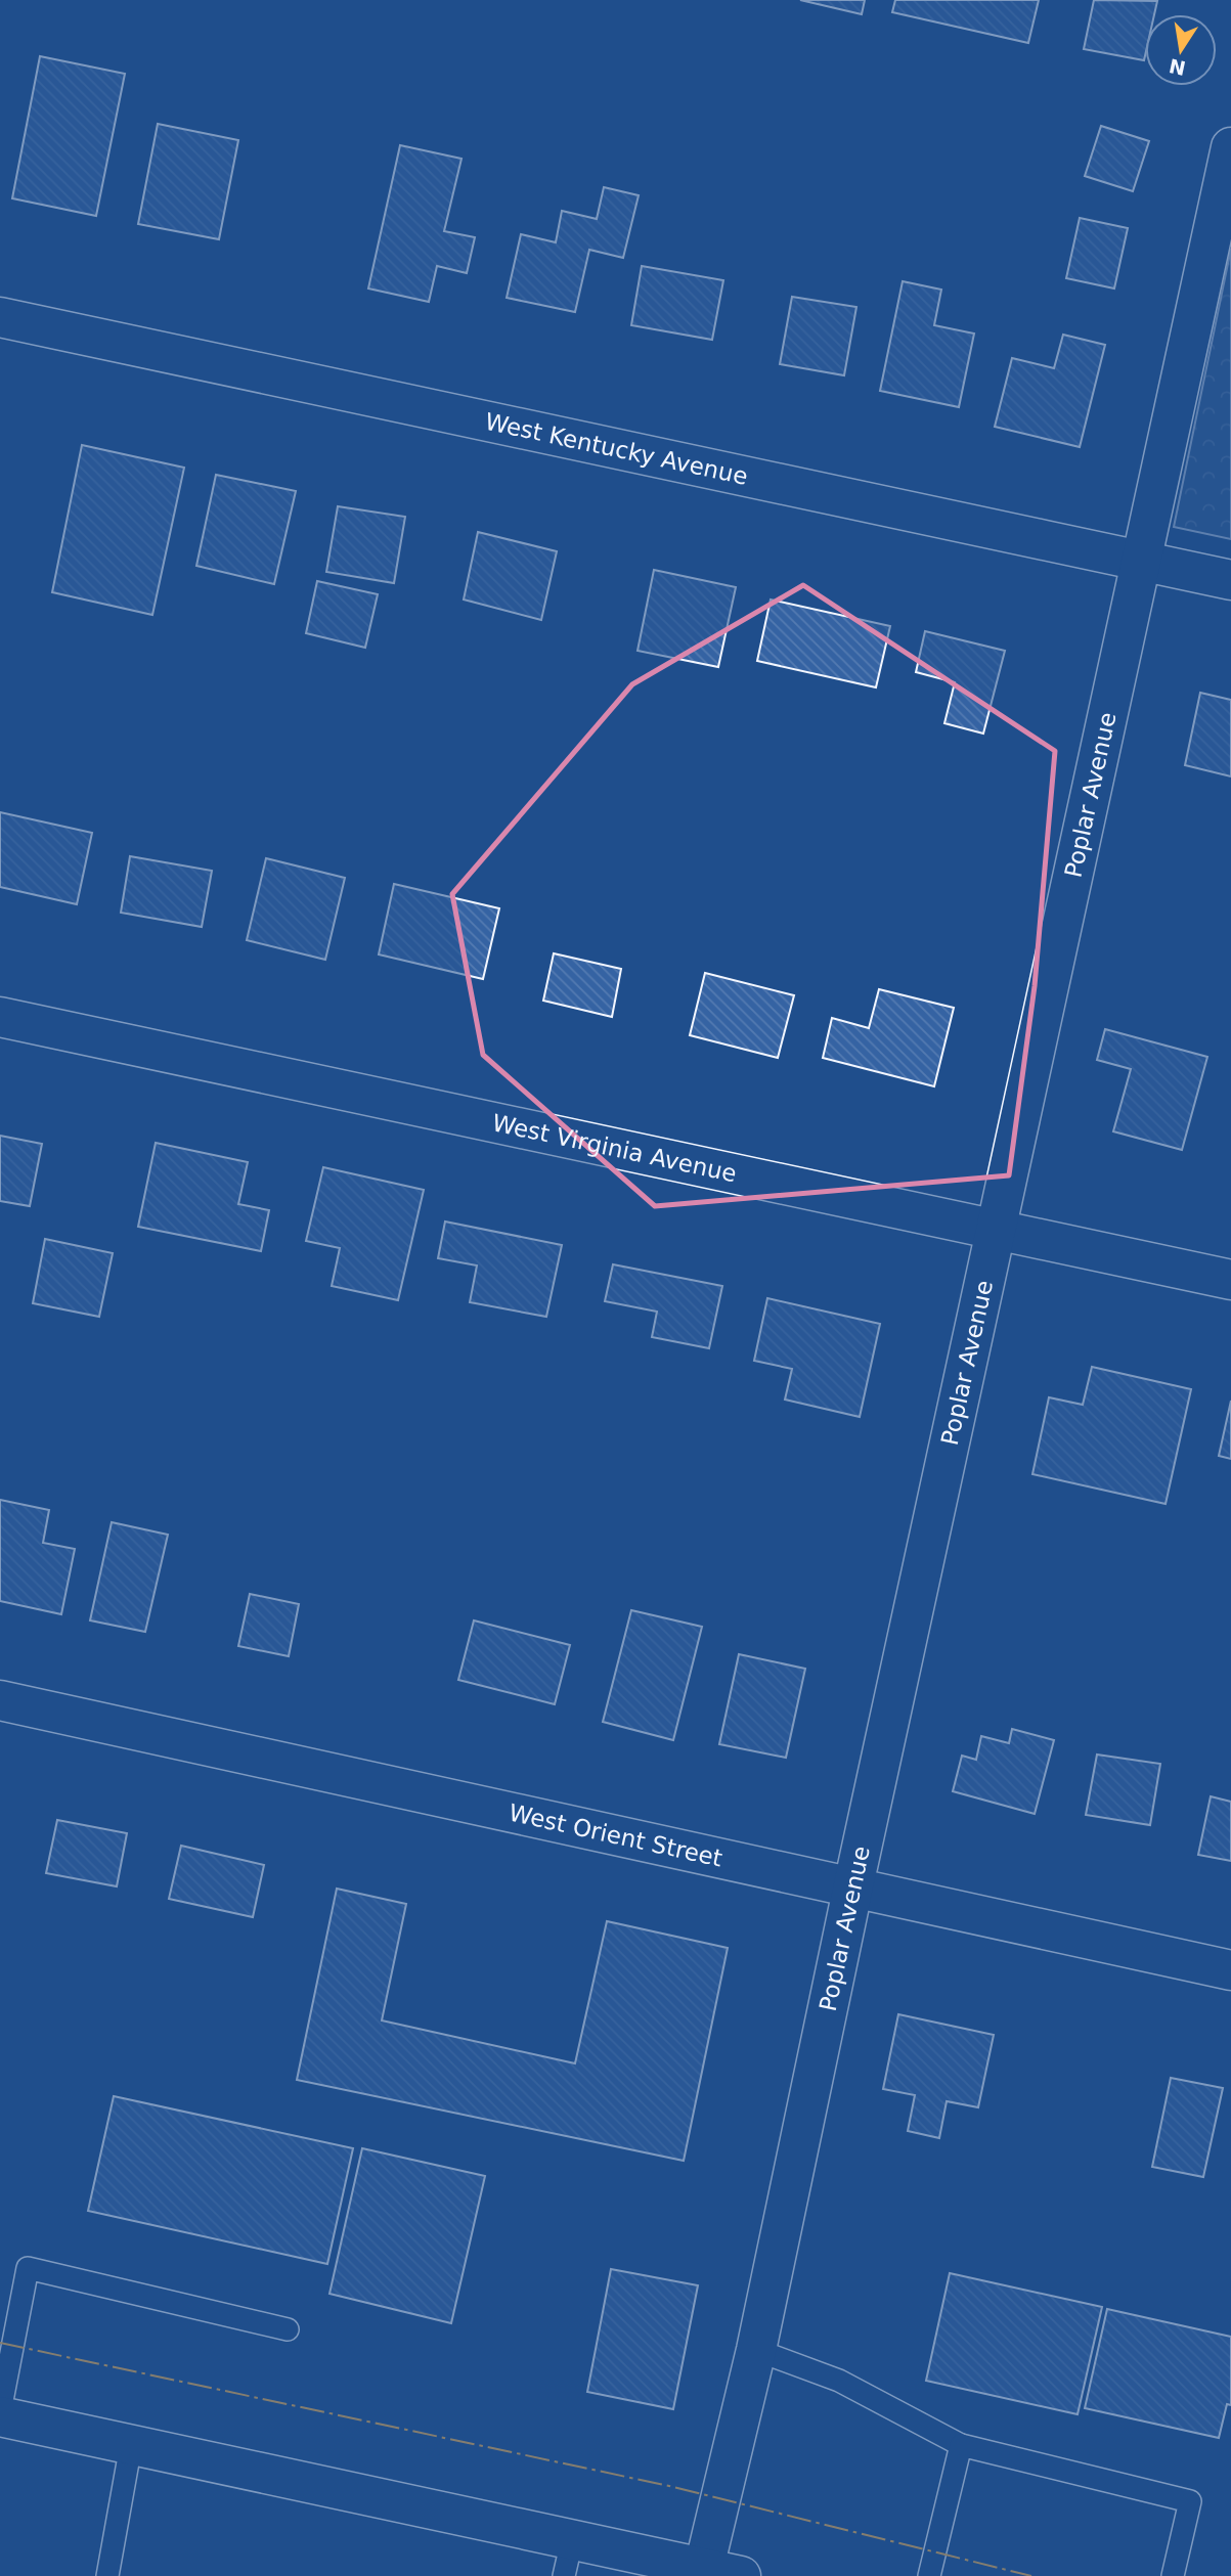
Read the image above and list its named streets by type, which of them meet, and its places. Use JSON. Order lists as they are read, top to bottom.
{
  "streets": {
    "street": [
      "West Kentucky Avenue",
      "Poplar Avenue",
      "West Virginia Avenue",
      "West Orient Street"
    ]
  },
  "crossings": [
    ["West Kentucky Avenue", "Poplar Avenue"],
    ["Poplar Avenue", "West Virginia Avenue"],
    ["Poplar Avenue", "West Orient Street"]
  ],
  "north": "bottom"
}
